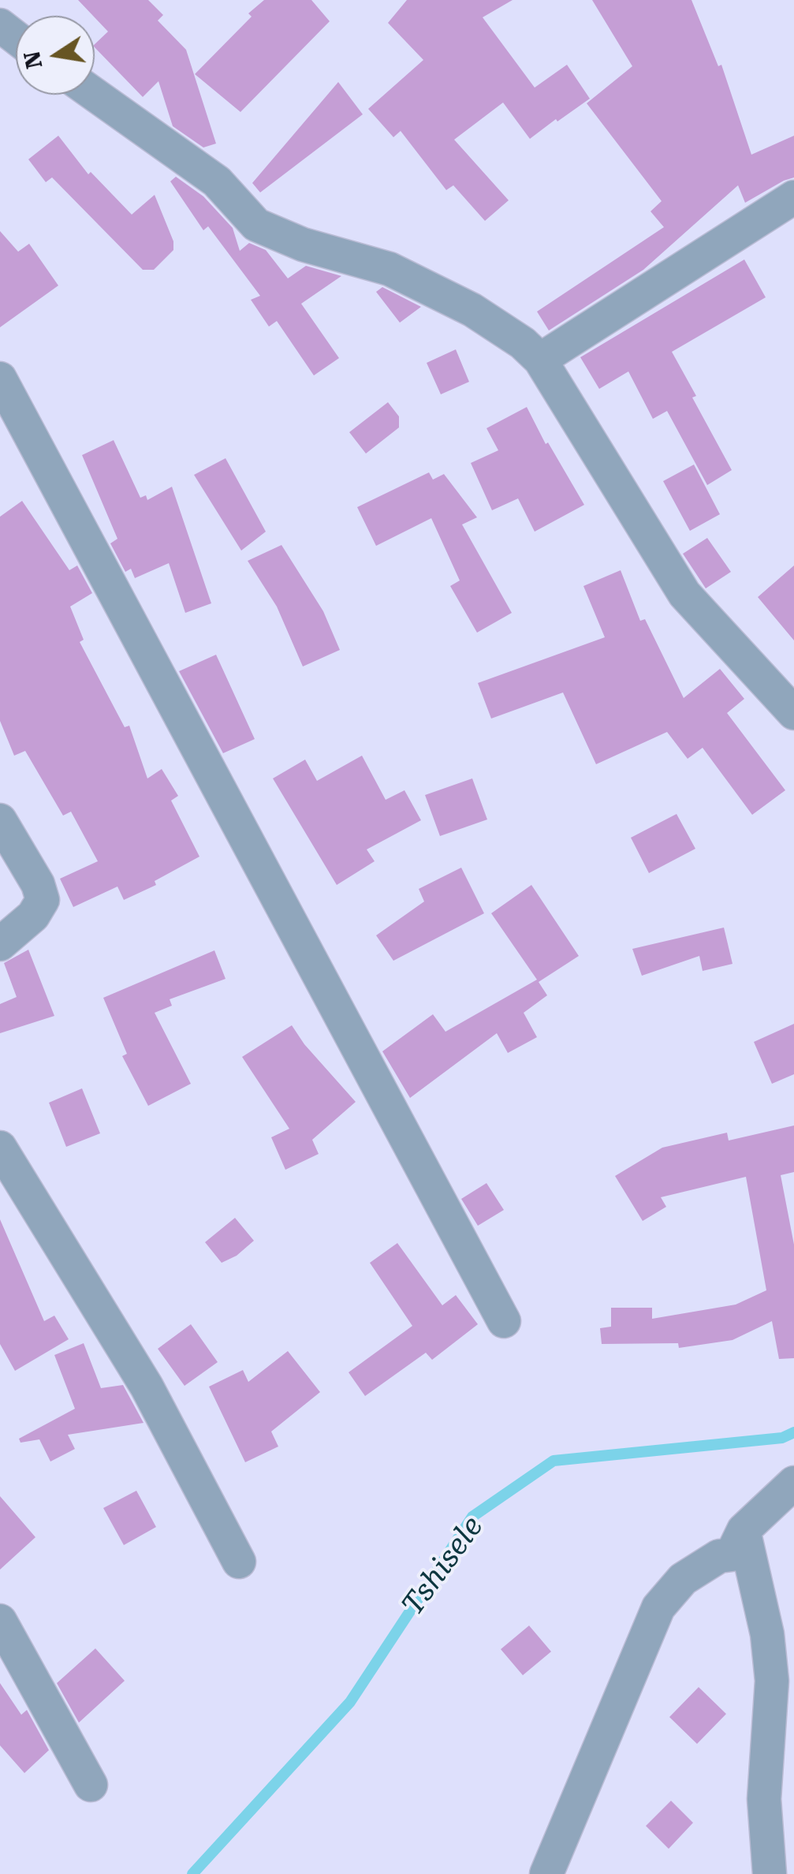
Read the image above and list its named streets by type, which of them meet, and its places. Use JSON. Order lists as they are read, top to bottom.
{
  "water": ["Tshisele"],
  "north": "left"
}
